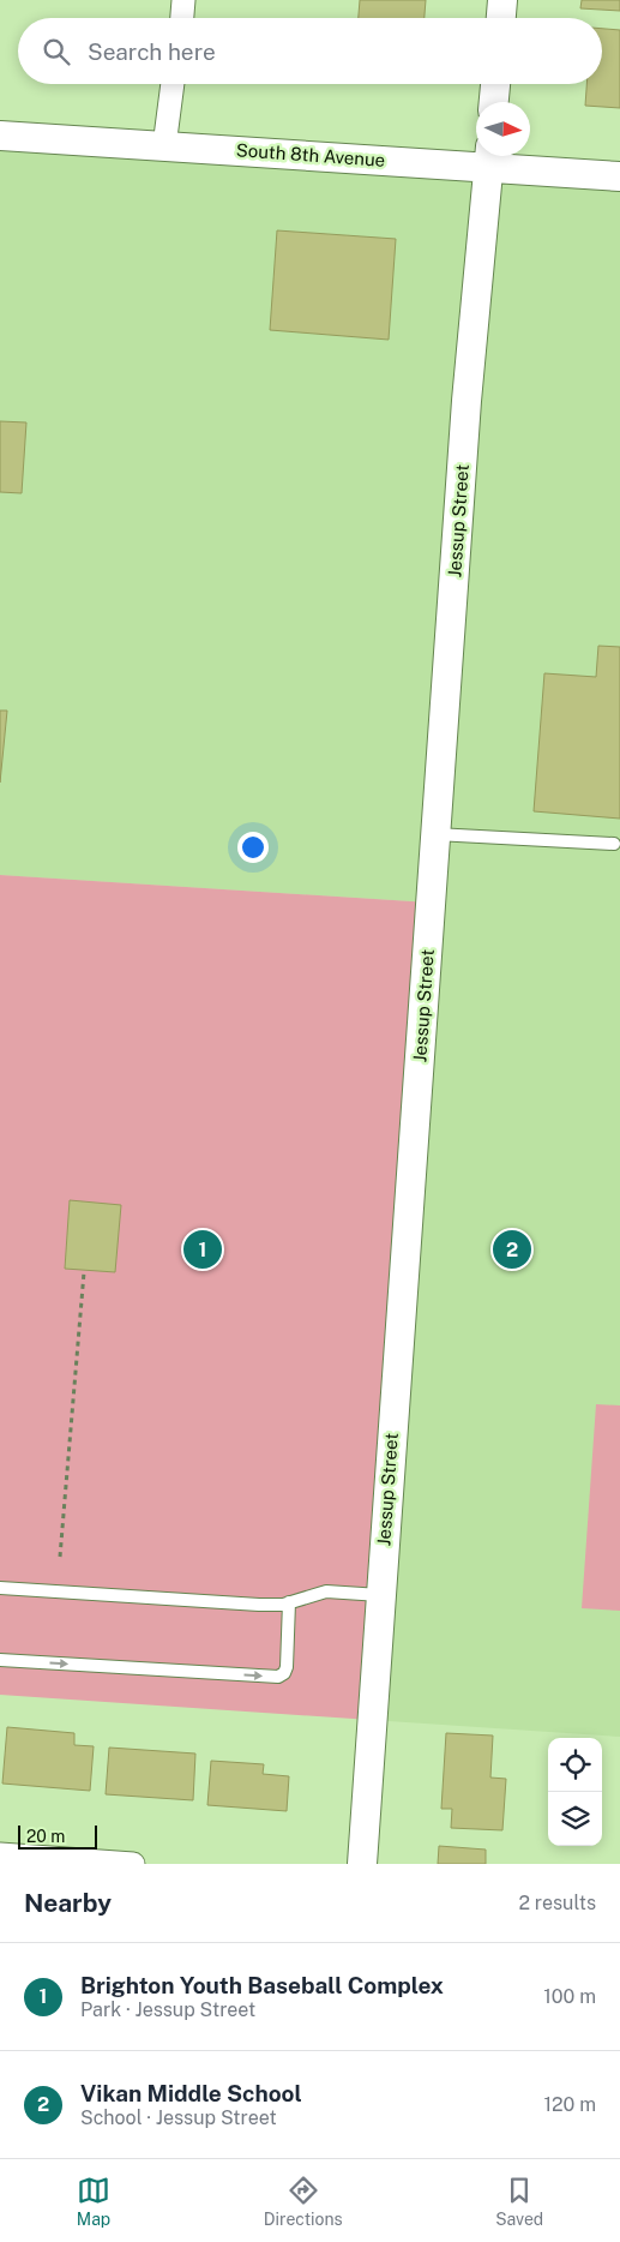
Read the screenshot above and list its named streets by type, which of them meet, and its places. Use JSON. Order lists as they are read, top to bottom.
{
  "streets": {
    "street": ["South 8th Avenue", "Jessup Street"]
  },
  "crossings": [
    ["South 8th Avenue", "Jessup Street"]
  ],
  "scale_bar": "20 m",
  "north": "right",
  "page": {
    "search": "Search here",
    "pins": ["1", "2"],
    "scale": "20 m",
    "heading": ["Nearby", "2 results"],
    "list": [
      {
        "mark": "1",
        "name": "Brighton Youth Baseball Complex",
        "note": "Park · Jessup Street",
        "value": "100 m"
      },
      {
        "mark": "2",
        "name": "Vikan Middle School",
        "note": "School · Jessup Street",
        "value": "120 m"
      }
    ],
    "nav": ["Map", "Directions", "Saved"]
  }
}
